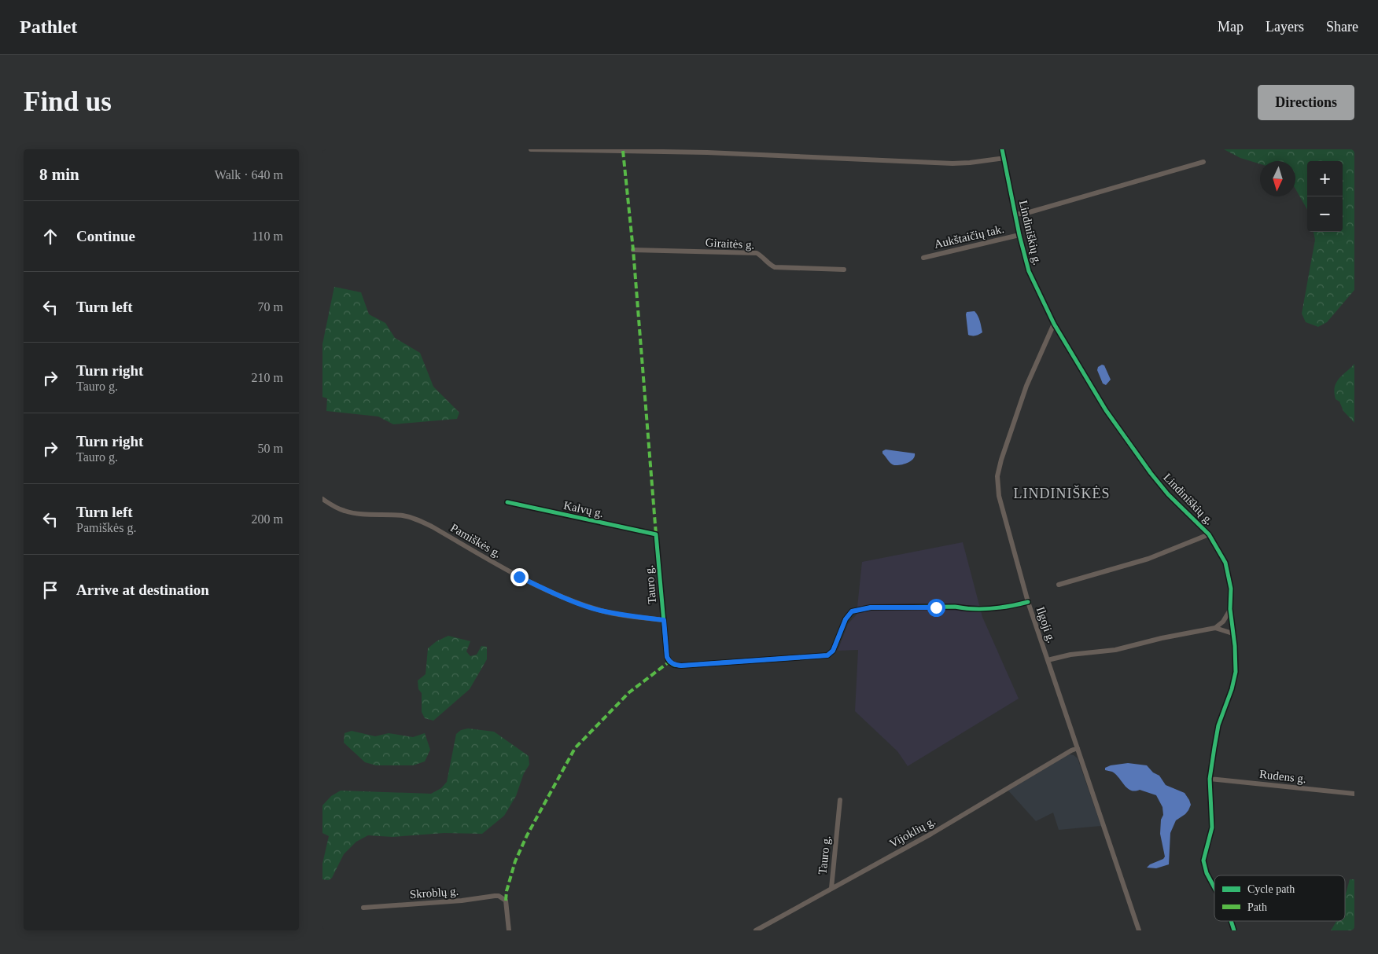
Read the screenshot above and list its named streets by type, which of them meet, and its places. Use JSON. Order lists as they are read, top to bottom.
{
  "streets": {
    "street": [
      "Lindiniškių g.",
      "Aukštaičių tak.",
      "Giraitės g.",
      "Kalvų g.",
      "Pamiškės g.",
      "Tauro g.",
      "Ilgoji g.",
      "Rudens g.",
      "Vijoklių g.",
      "Skroblų g."
    ]
  },
  "crossings": [
    ["Lindiniškių g.", "Aukštaičių tak."],
    ["Lindiniškių g.", "Ilgoji g."],
    ["Lindiniškių g.", "Rudens g."],
    ["Kalvų g.", "Tauro g."],
    ["Pamiškės g.", "Tauro g."],
    ["Tauro g.", "Ilgoji g."],
    ["Tauro g.", "Vijoklių g."],
    ["Ilgoji g.", "Vijoklių g."]
  ],
  "districts": ["LINDINIŠKĖS"],
  "legend": ["Cycle path", "Path"],
  "north": "bottom",
  "page": {
    "header": "Pathlet",
    "nav": ["Map", "Layers", "Share"],
    "buttons": "Directions",
    "title": "Find us",
    "heading": ["8 min", "Walk · 640 m"],
    "map_buttons": ["+", "−"],
    "list": [
      ["Continue", "110 m"],
      ["Turn left", "70 m"],
      ["Turn right", "Tauro g.", "210 m"],
      ["Turn right", "Tauro g.", "50 m"],
      ["Turn left", "Pamiškės g.", "200 m"],
      "Arrive at destination"
    ]
  }
}
